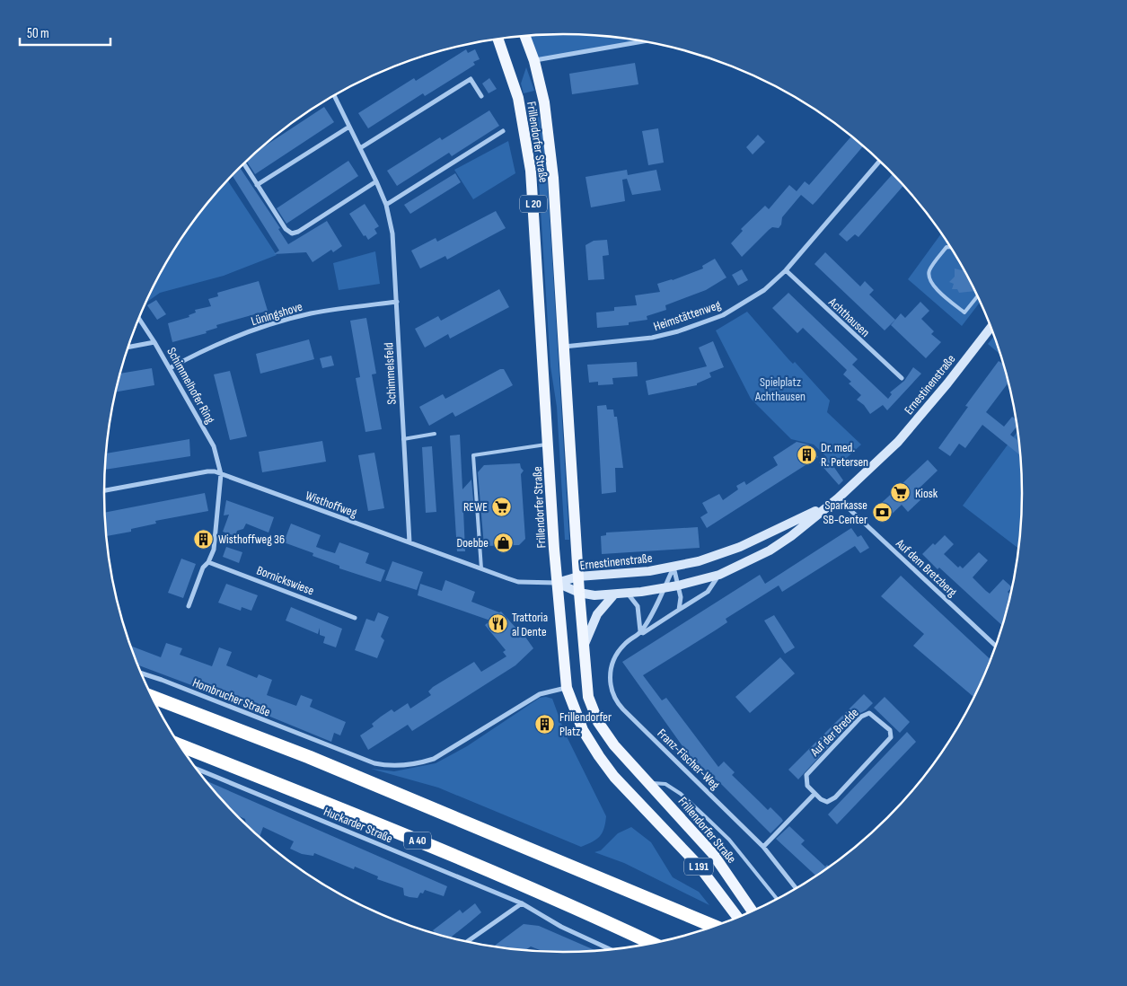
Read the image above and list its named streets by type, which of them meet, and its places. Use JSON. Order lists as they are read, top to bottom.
{
  "streets": {
    "highway": ["A 40"],
    "main road": [
      "Frillendorfer Straße",
      "L 20",
      "Ernestinenstraße",
      "L 191"
    ],
    "street": [
      "Lüningshove",
      "Heimstättenweg",
      "Achthausen",
      "Schimmelsfeld",
      "Schimmelhofer Ring",
      "Wisthoffweg",
      "Auf dem Bretzberg",
      "Bornickswiese",
      "Hombrucher Straße",
      "Auf der Bredde",
      "Franz-Fischer-Weg",
      "Huckarder Straße"
    ]
  },
  "crossings": [
    ["Frillendorfer Straße", "Heimstättenweg"],
    ["Frillendorfer Straße", "Ernestinenstraße"],
    ["Frillendorfer Straße", "Wisthoffweg"],
    ["Frillendorfer Straße", "Hombrucher Straße"],
    ["Frillendorfer Straße", "L 191"],
    ["Lüningshove", "Schimmelsfeld"],
    ["Lüningshove", "Schimmelhofer Ring"],
    ["Heimstättenweg", "Achthausen"],
    ["Schimmelsfeld", "Wisthoffweg"],
    ["Ernestinenstraße", "Wisthoffweg"],
    ["Ernestinenstraße", "Auf dem Bretzberg"],
    ["Ernestinenstraße", "Franz-Fischer-Weg"],
    ["Ernestinenstraße", "L 191"],
    ["Schimmelhofer Ring", "Wisthoffweg"]
  ],
  "parks": ["Spielplatz Achthausen"],
  "places": {
    "building": ["Dr. med. R. Petersen", "Wisthoffweg 36", "Frillendorfer Platz"],
    "supermarket": ["Kiosk", "REWE"],
    "bank": ["Sparkasse SB-Center"],
    "shop": ["Doebbe"],
    "restaurant": ["Trattoria al Dente"]
  },
  "scale_bar": "50 m"
}
